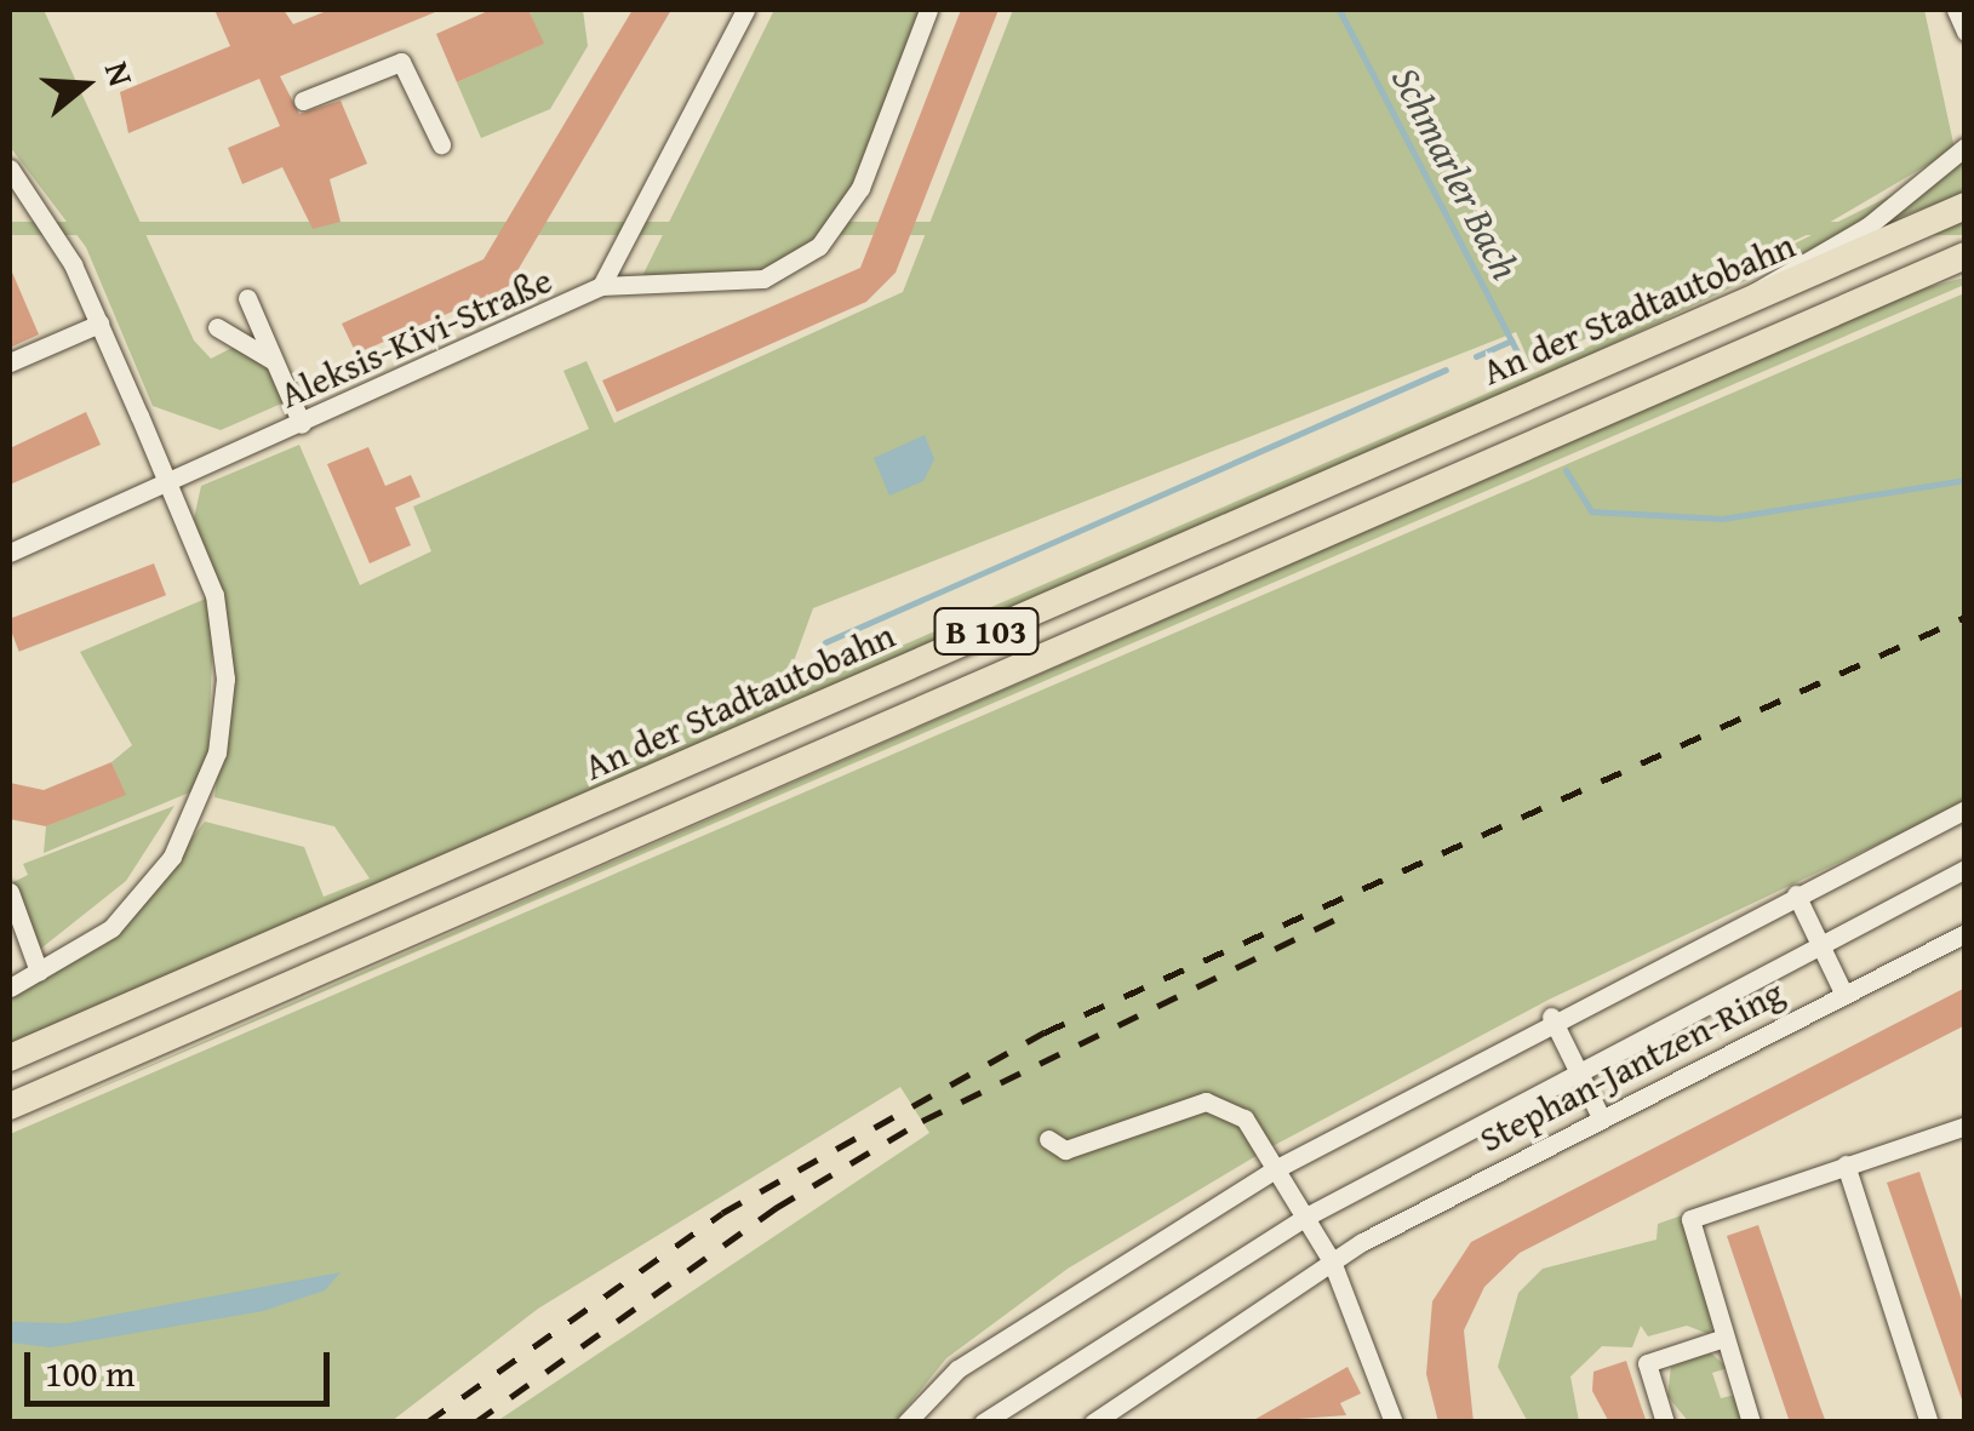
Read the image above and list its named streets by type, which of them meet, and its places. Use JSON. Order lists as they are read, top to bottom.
{
  "streets": {
    "highway": ["An der Stadtautobahn", "B 103"],
    "street": ["Aleksis-Kivi-Straße", "Stephan-Jantzen-Ring"]
  },
  "water": ["Schmarler Bach"],
  "scale_bar": "100 m",
  "north": "right"
}
